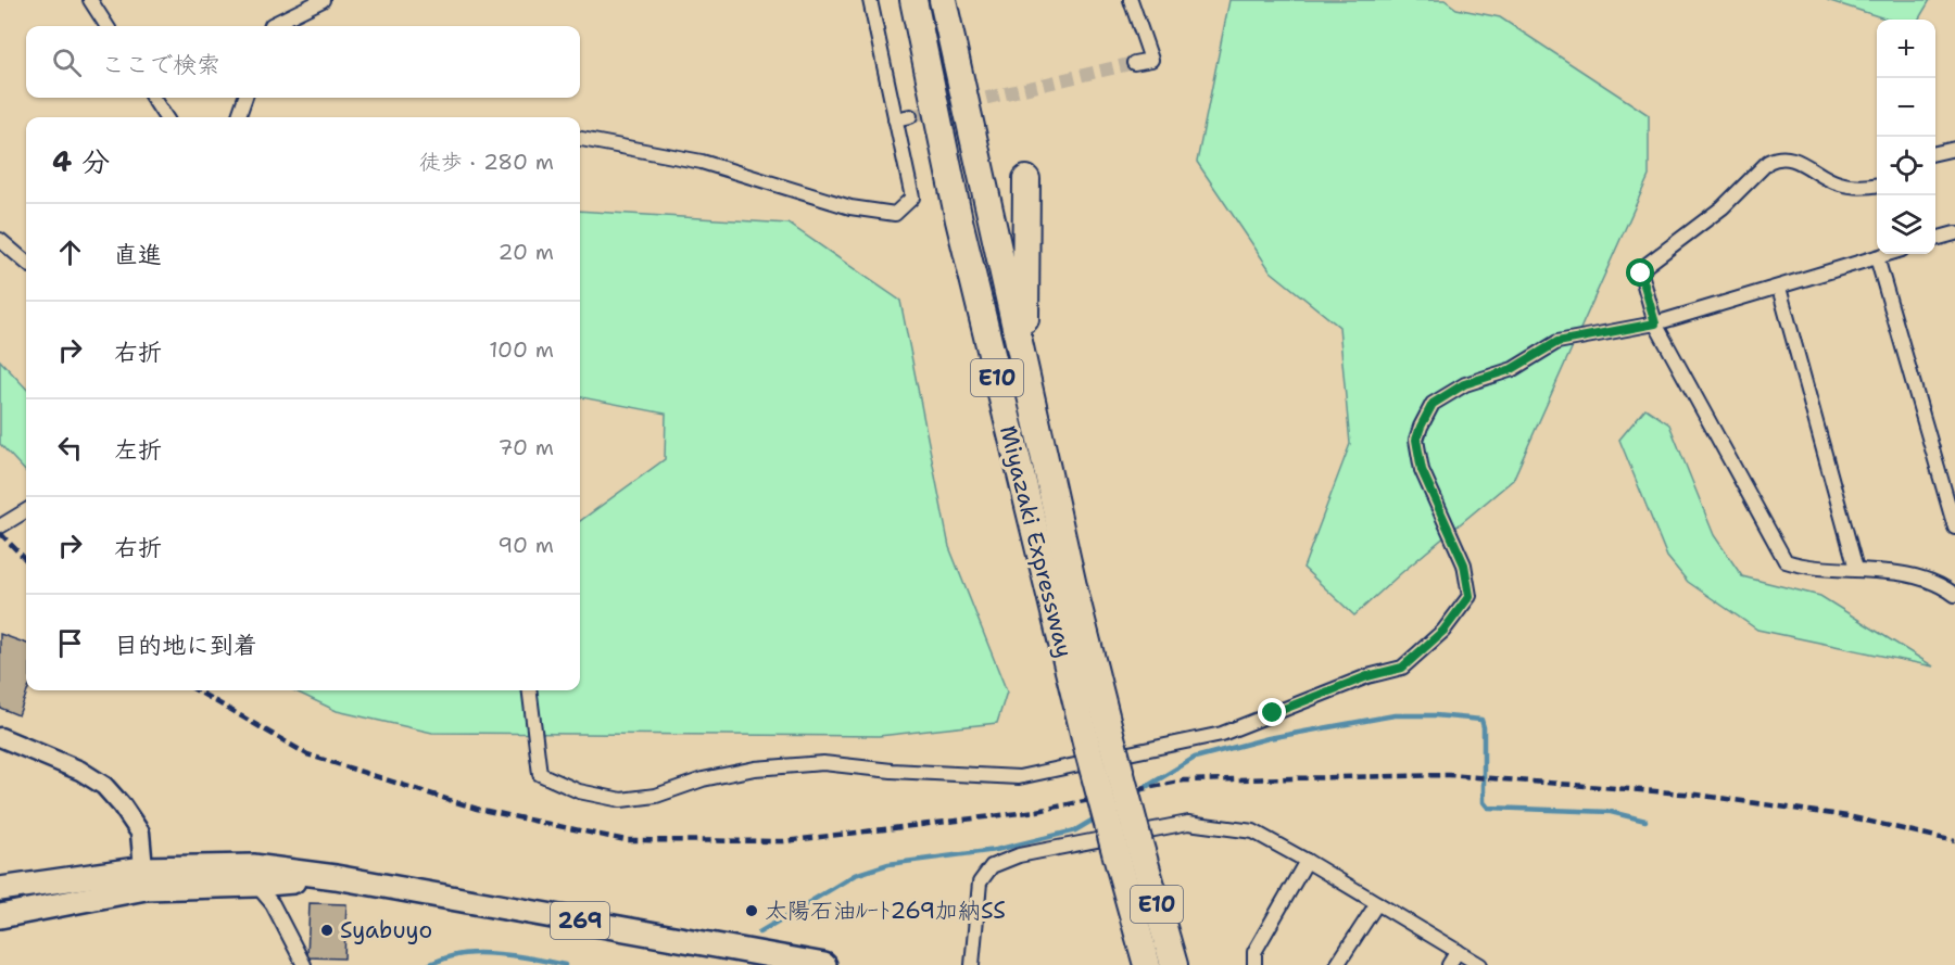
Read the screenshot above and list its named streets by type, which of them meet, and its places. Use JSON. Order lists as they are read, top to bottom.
{
  "streets": {
    "highway": ["E10", "Miyazaki Expressway", "269"]
  },
  "places": ["太陽石油ﾙｰﾄ269加納SS", "Syabuyo"],
  "page": {
    "map_buttons": ["+", "−"],
    "search": "ここで検索",
    "heading": ["4 分", "徒歩 · 280 m"],
    "list": [
      ["直進", "20 m"],
      ["右折", "100 m"],
      ["左折", "70 m"],
      ["右折", "90 m"],
      "目的地に到着"
    ]
  }
}
